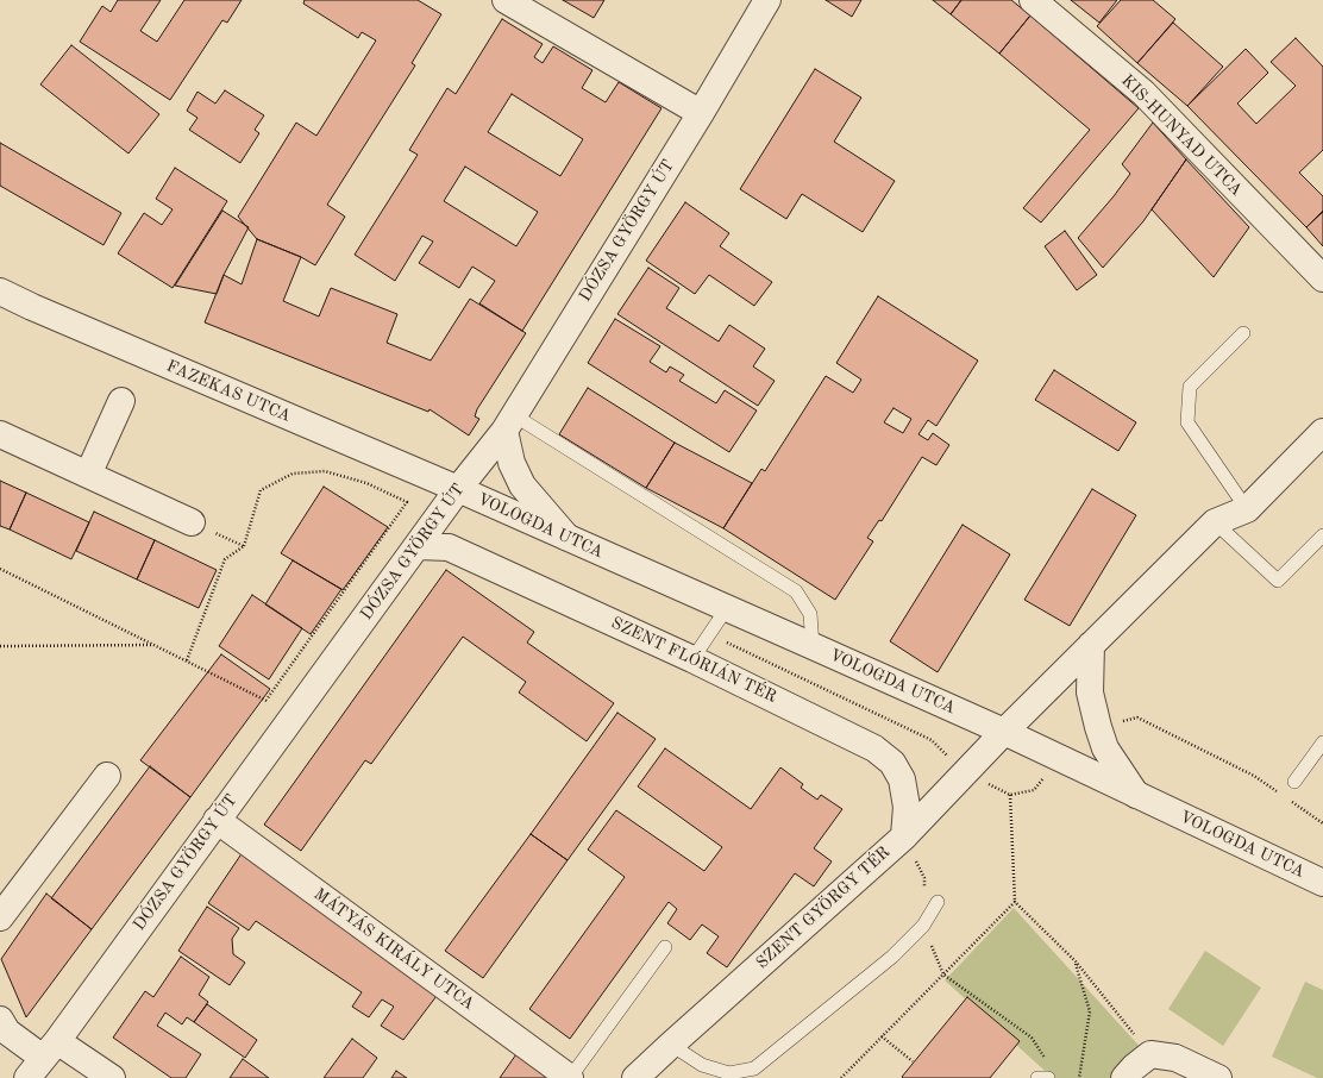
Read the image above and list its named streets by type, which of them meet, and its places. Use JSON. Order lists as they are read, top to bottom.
{
  "streets": {
    "street": [
      "KIS-HUNYAD UTCA",
      "DÓZSA GYÖRGY ÚT",
      "FAZEKAS UTCA",
      "VOLOGDA UTCA",
      "SZENT FLÓRIÁN TÉR",
      "SZENT GYÖRGY TÉR",
      "MÁTYÁS KIRÁLY UTCA"
    ]
  },
  "crossings": [
    ["DÓZSA GYÖRGY ÚT", "FAZEKAS UTCA"],
    ["DÓZSA GYÖRGY ÚT", "VOLOGDA UTCA"],
    ["DÓZSA GYÖRGY ÚT", "SZENT FLÓRIÁN TÉR"],
    ["DÓZSA GYÖRGY ÚT", "MÁTYÁS KIRÁLY UTCA"],
    ["FAZEKAS UTCA", "VOLOGDA UTCA"],
    ["VOLOGDA UTCA", "SZENT GYÖRGY TÉR"],
    ["SZENT FLÓRIÁN TÉR", "SZENT GYÖRGY TÉR"]
  ]
}
